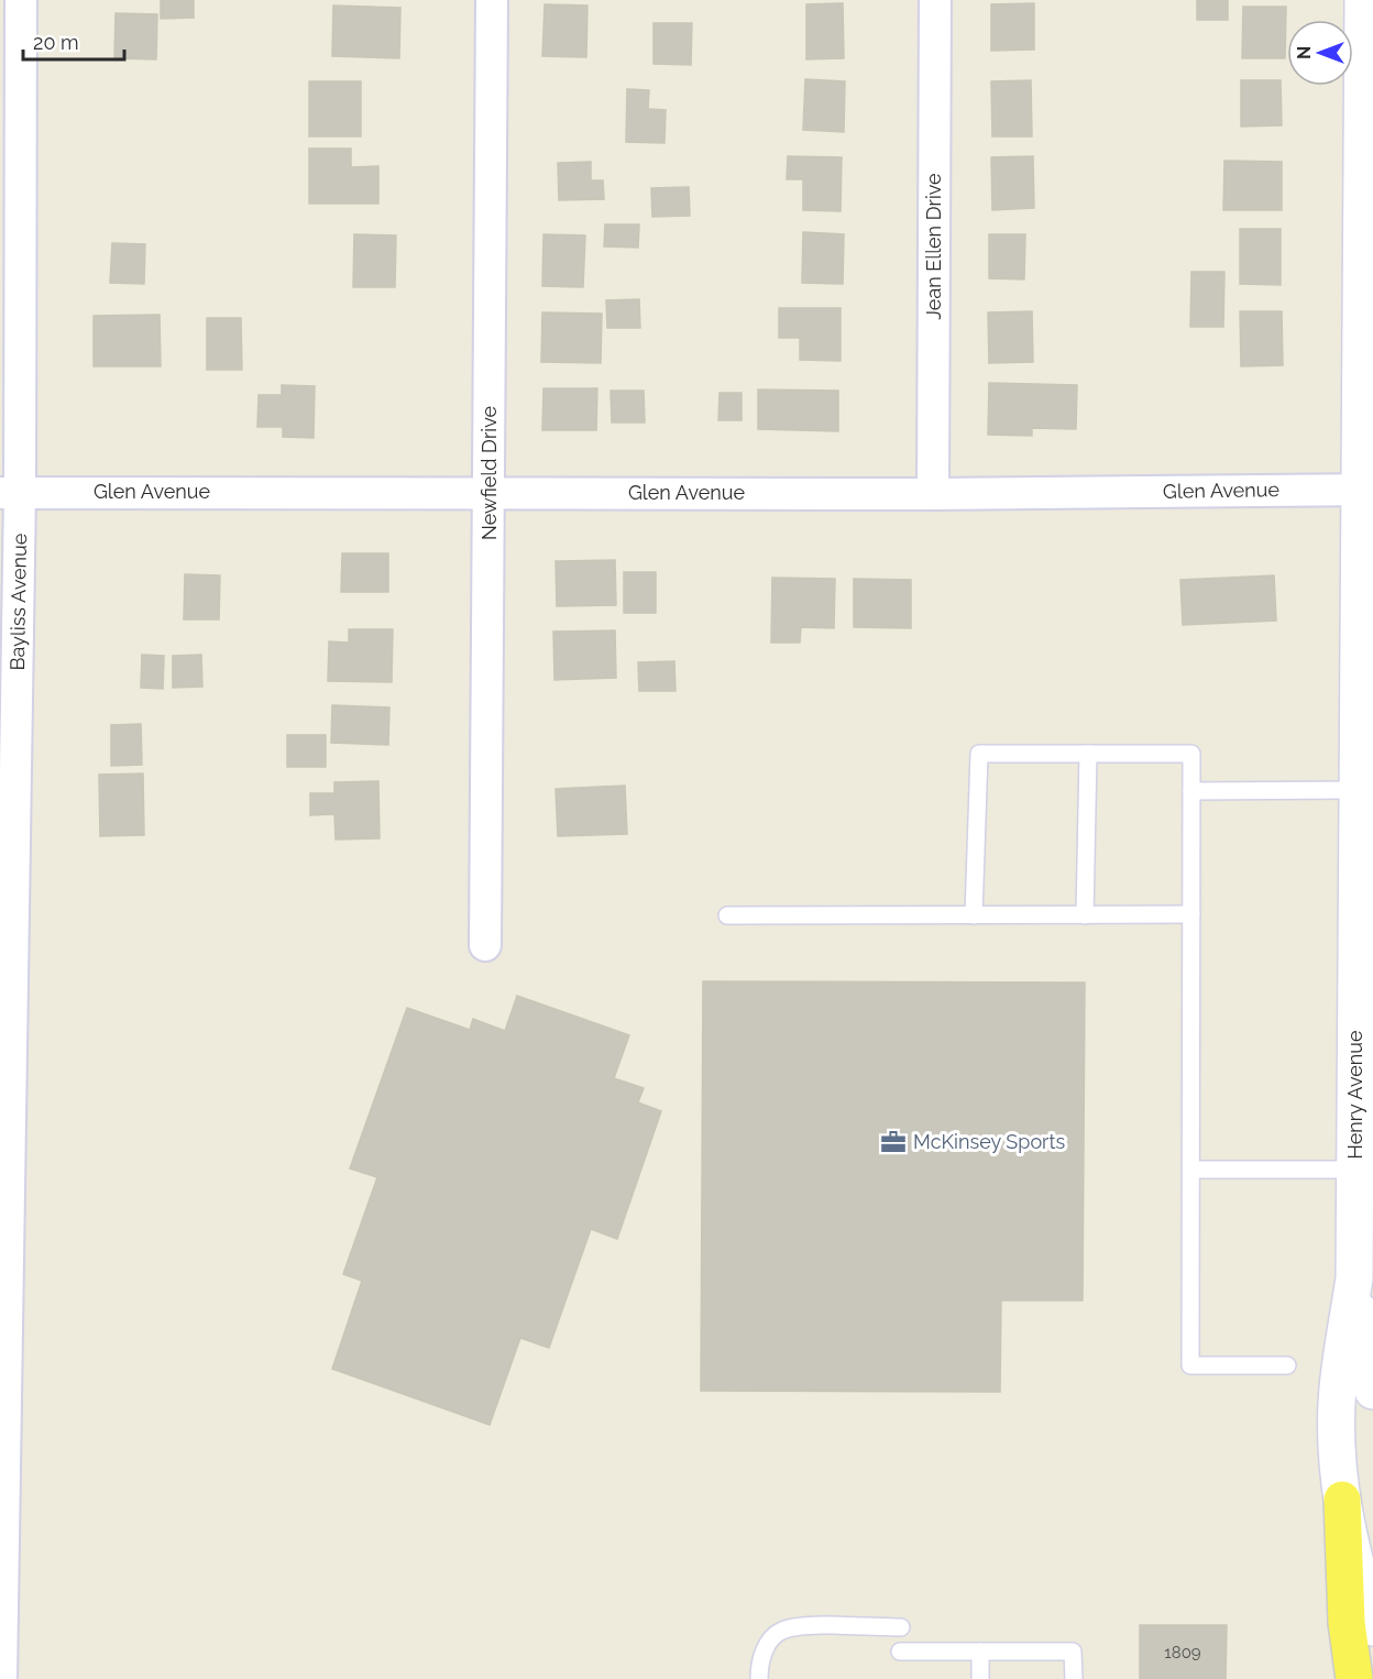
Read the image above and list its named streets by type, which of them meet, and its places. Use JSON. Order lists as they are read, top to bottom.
{
  "streets": {
    "street": [
      "Jean Ellen Drive",
      "Newfield Drive",
      "Glen Avenue",
      "Bayliss Avenue",
      "Henry Avenue"
    ]
  },
  "crossings": [
    ["Jean Ellen Drive", "Glen Avenue"],
    ["Newfield Drive", "Glen Avenue"],
    ["Glen Avenue", "Bayliss Avenue"],
    ["Glen Avenue", "Henry Avenue"]
  ],
  "places": {
    "office": ["McKinsey Sports"]
  },
  "house_numbers": ["1809"],
  "scale_bar": "20 m",
  "north": "left"
}
